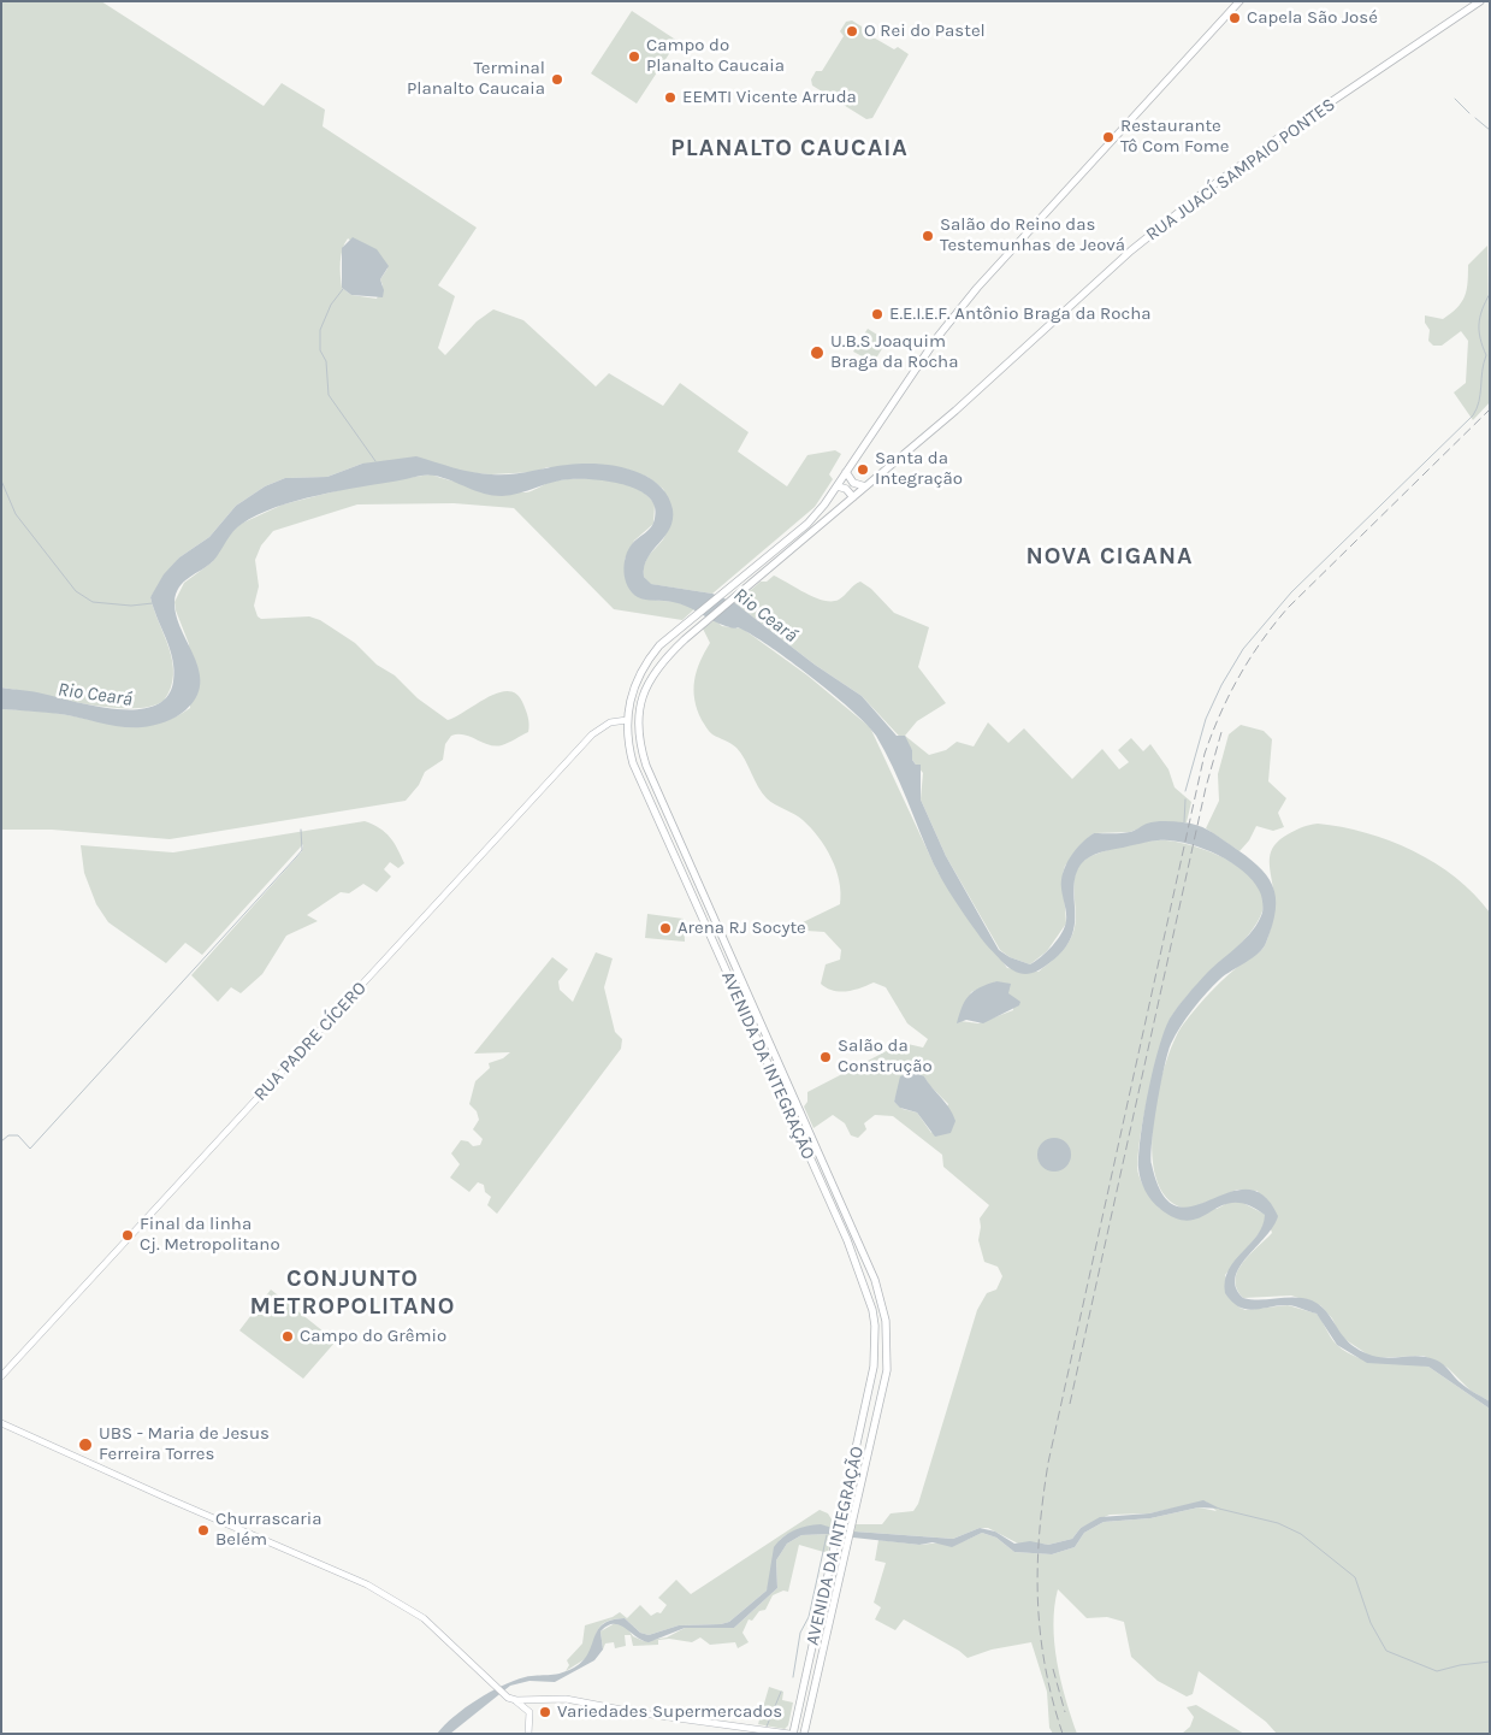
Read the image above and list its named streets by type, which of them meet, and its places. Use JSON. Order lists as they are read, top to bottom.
{
  "streets": {
    "main road": ["RUA JUACÍ SAMPAIO PONTES", "AVENIDA DA INTEGRAÇÃO"],
    "street": ["RUA PADRE CÍCERO"]
  },
  "crossings": [
    ["RUA JUACÍ SAMPAIO PONTES", "AVENIDA DA INTEGRAÇÃO"],
    ["RUA PADRE CÍCERO", "AVENIDA DA INTEGRAÇÃO"]
  ],
  "districts": ["PLANALTO CAUCAIA", "NOVA CIGANA", "CONJUNTO METROPOLITANO"],
  "water": ["Rio Ceará"],
  "places": [
    "Capela São José",
    "O Rei do Pastel",
    "Campo do Planalto Caucaia",
    "Terminal Planalto Caucaia",
    "EEMTI Vicente Arruda",
    "Restaurante Tô Com Fome",
    "Salão do Reino das Testemunhas de Jeová",
    "E.E.I.E.F. Antônio Braga da Rocha",
    "U.B.S Joaquim Braga da Rocha",
    "Santa da Integração",
    "Arena RJ Socyte",
    "Salão da Construção",
    "Final da linha Cj. Metropolitano",
    "Campo do Grêmio",
    "UBS - Maria de Jesus Ferreira Torres",
    "Churrascaria Belém",
    "Variedades Supermercados"
  ]
}
